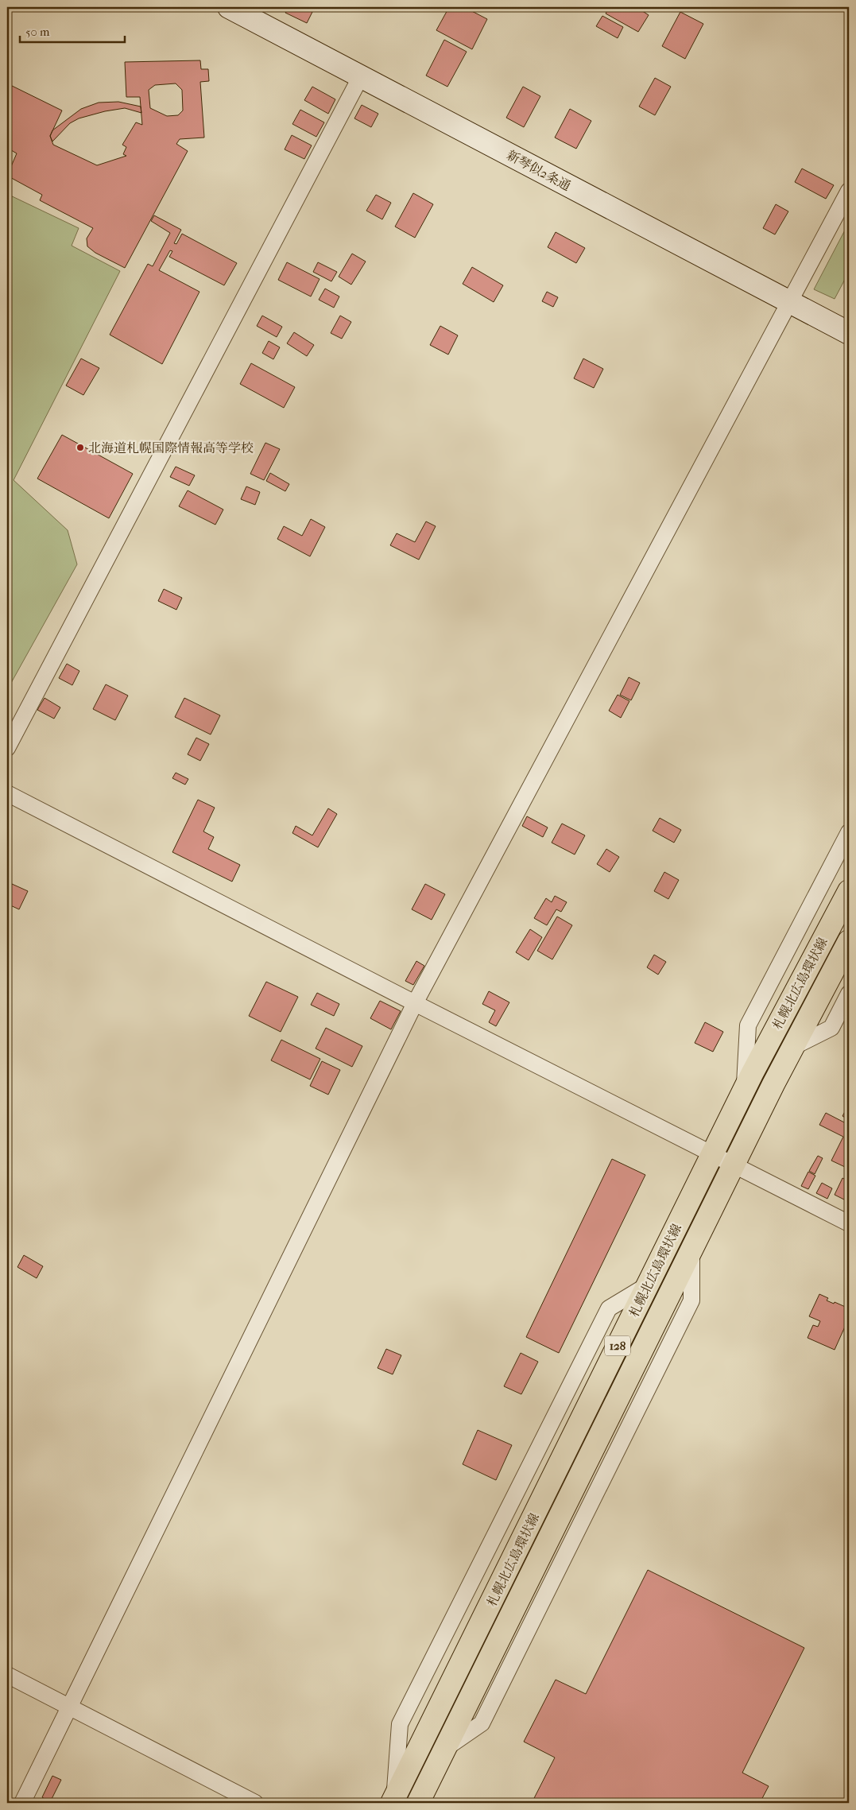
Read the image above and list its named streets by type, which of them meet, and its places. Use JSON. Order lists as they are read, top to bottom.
{
  "streets": {
    "main road": ["札幌北広島環状線", "128"],
    "street": ["新琴似2条通"]
  },
  "places": ["北海道札幌国際情報高等学校"],
  "scale_bar": "50 m"
}
